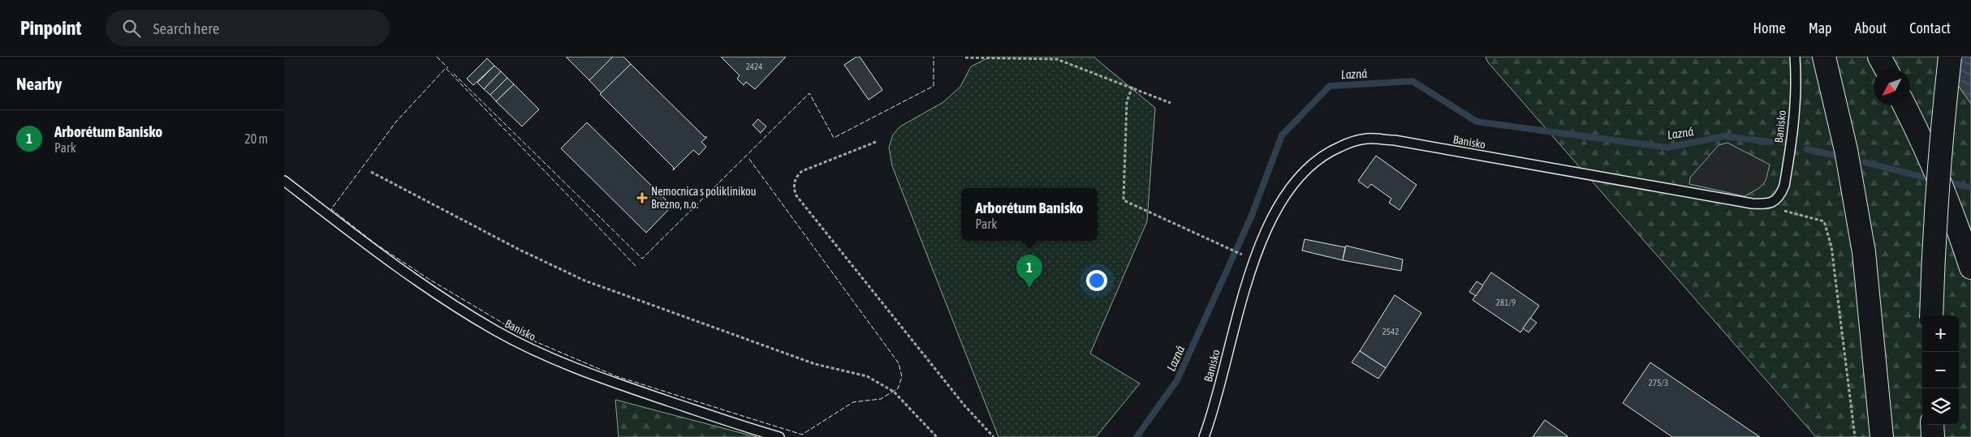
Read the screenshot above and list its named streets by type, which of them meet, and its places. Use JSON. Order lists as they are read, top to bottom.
{
  "streets": {
    "lane": ["Banisko"]
  },
  "water": ["Lazná"],
  "places": {
    "health": ["Nemocnica s poliklinikou Brezno, n.o."]
  },
  "house_numbers": [
    "2424",
    "281/9",
    "2542",
    "275/3"
  ],
  "north": "bottom left",
  "page": {
    "header": "Pinpoint",
    "search": "Search here",
    "nav": [
      "Home",
      "Map",
      "About",
      "Contact"
    ],
    "heading": "Nearby",
    "list": [
      {
        "mark": "1",
        "name": "Arborétum Banisko",
        "note": "Park",
        "value": "20 m"
      }
    ],
    "popup": ["Arborétum Banisko", "Park"],
    "pins": "1",
    "map_buttons": ["+", "−"]
  }
}
